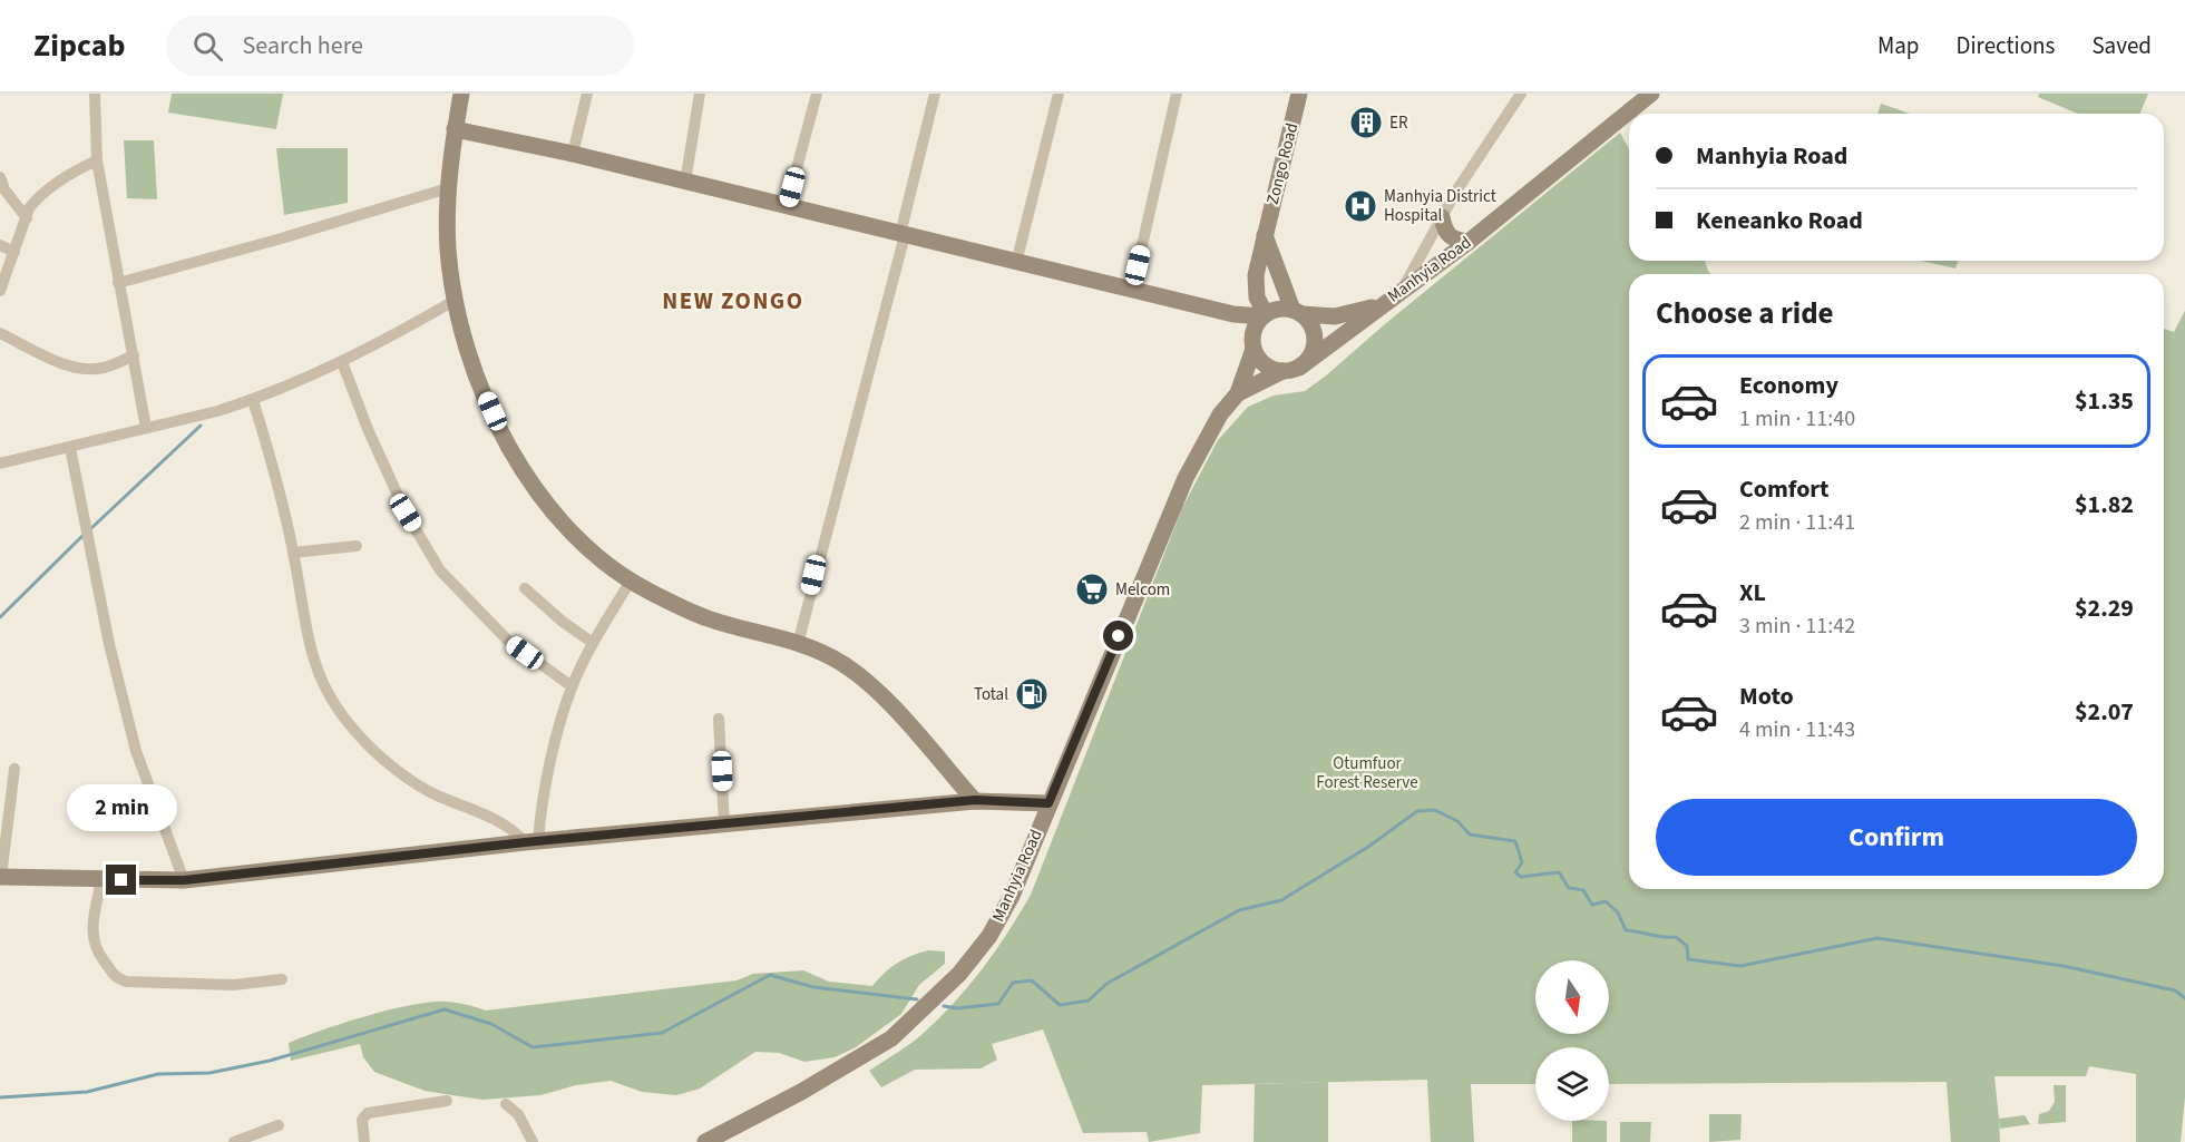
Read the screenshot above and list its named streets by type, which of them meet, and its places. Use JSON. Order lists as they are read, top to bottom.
{
  "streets": {
    "street": ["Zongo Road", "Manhyia Road"]
  },
  "crossings": [
    ["Zongo Road", "Manhyia Road"]
  ],
  "districts": ["NEW ZONGO"],
  "parks": ["Otumfuor Forest Reserve"],
  "places": {
    "building": ["ER"],
    "hospital": ["Manhyia District Hospital"],
    "supermarket": ["Melcom"],
    "fuel station": ["Total"]
  },
  "north": "bottom",
  "page": {
    "header": "Zipcab",
    "search": "Search here",
    "nav": ["Map", "Directions", "Saved"],
    "banner": ["Manhyia Road", "Keneanko Road"],
    "heading": "Choose a ride",
    "list": [
      {
        "name": "Economy",
        "note": "1 min · 11:40",
        "value": "$1.35"
      },
      {
        "name": "Comfort",
        "note": "2 min · 11:41",
        "value": "$1.82"
      },
      {
        "name": "XL",
        "note": "3 min · 11:42",
        "value": "$2.29"
      },
      {
        "name": "Moto",
        "note": "4 min · 11:43",
        "value": "$2.07"
      }
    ],
    "bubble": "2 min",
    "buttons": "Confirm"
  }
}
